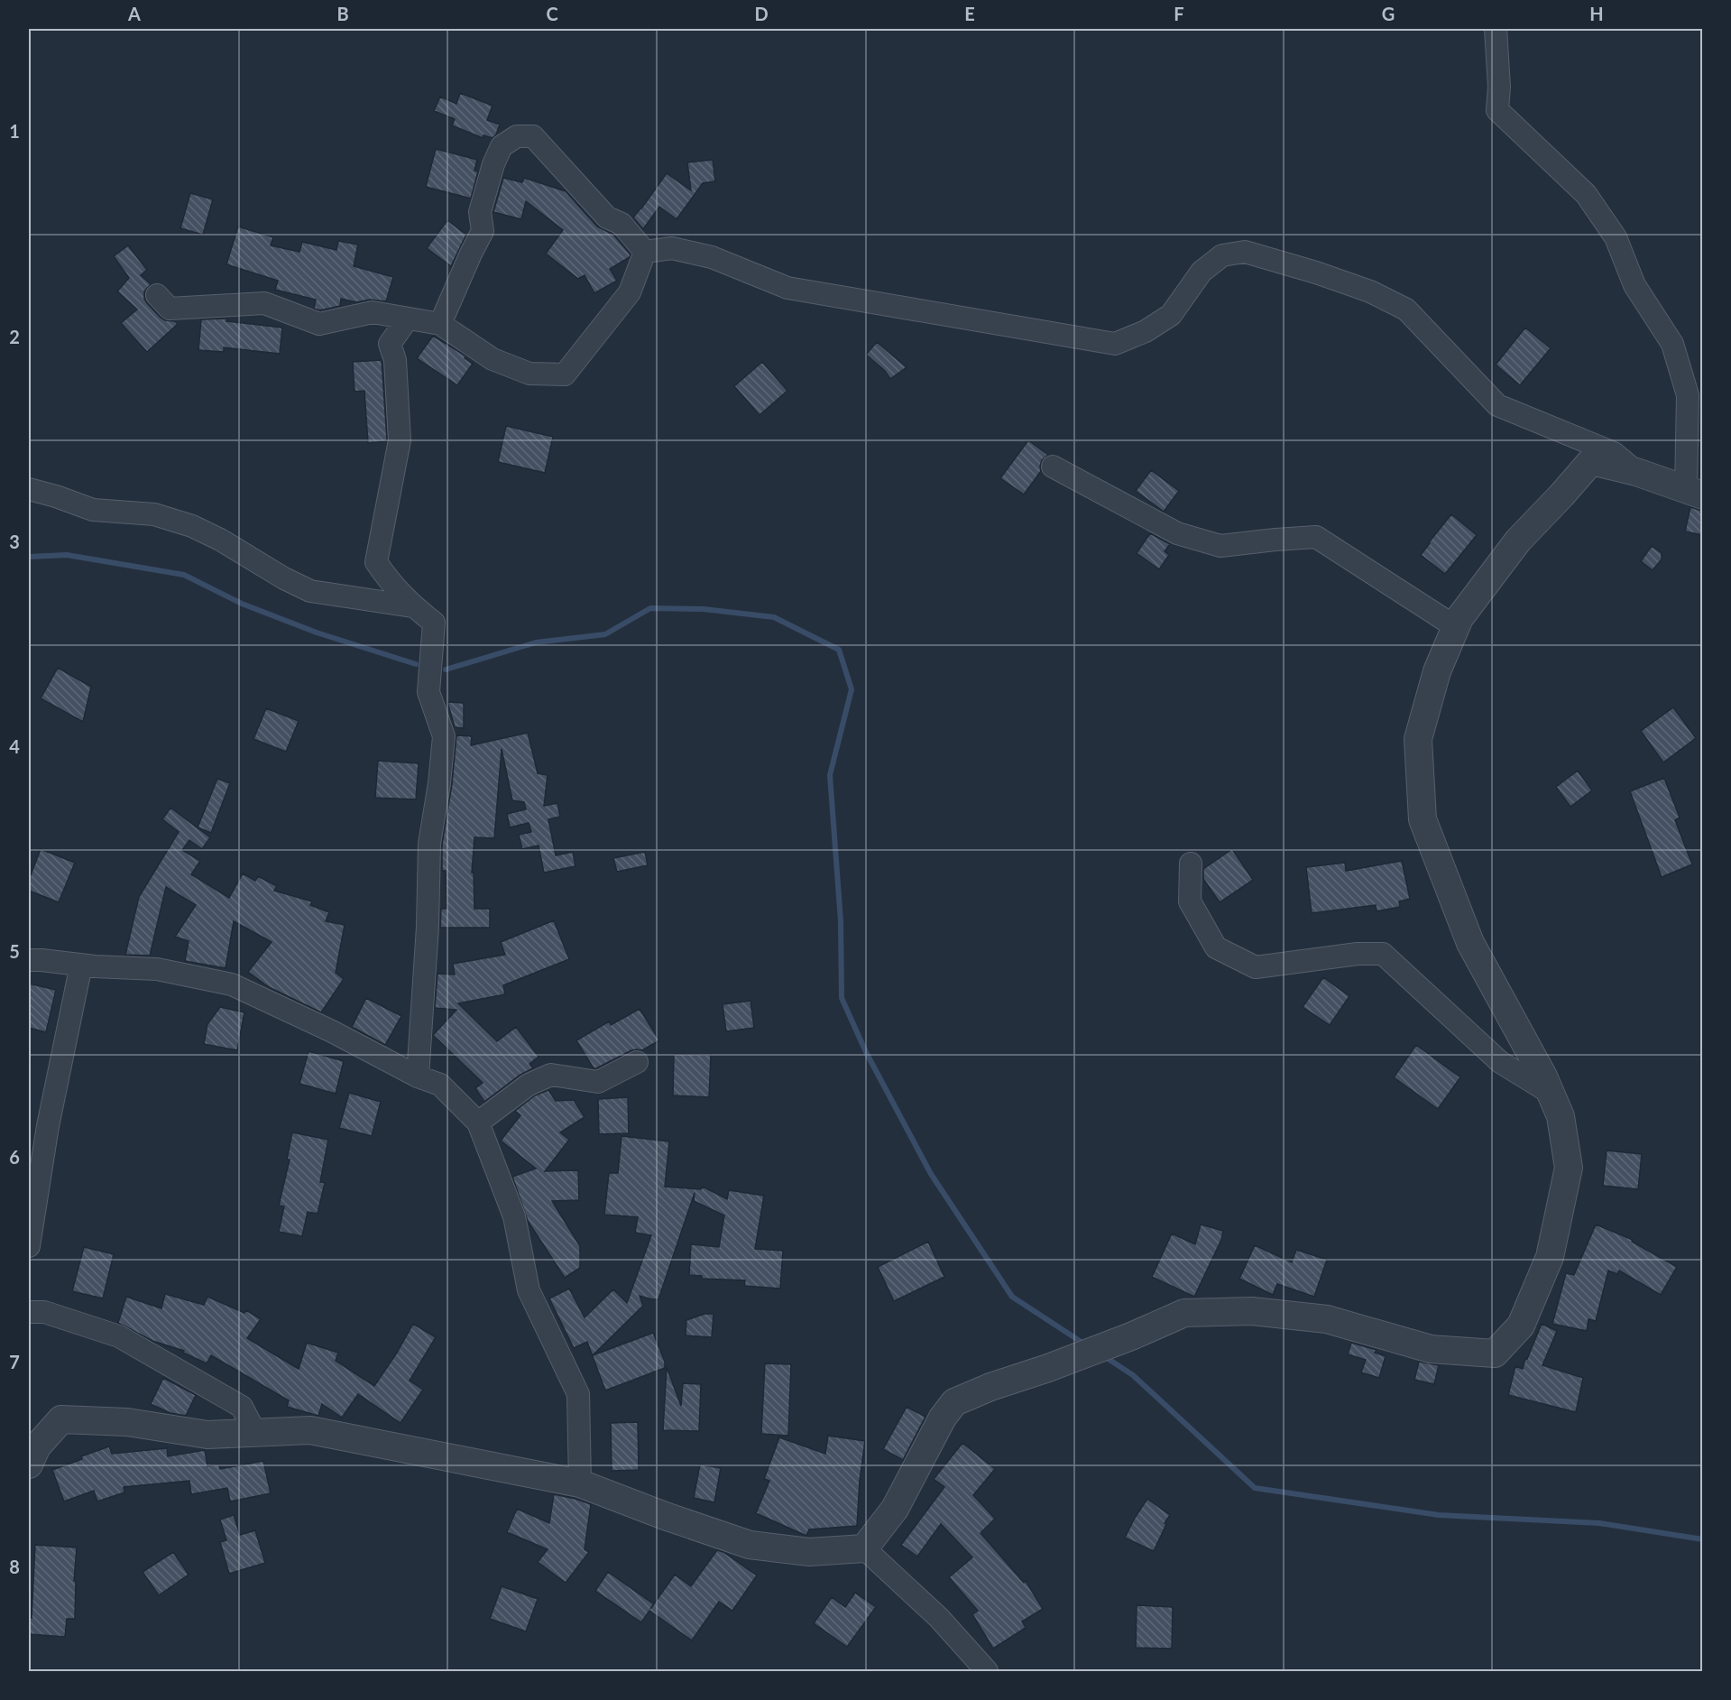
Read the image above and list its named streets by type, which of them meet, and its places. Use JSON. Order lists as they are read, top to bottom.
{
  "grid": {
    "columns": [
      "A",
      "B",
      "C",
      "D",
      "E",
      "F",
      "G",
      "H"
    ],
    "rows": [
      "1",
      "2",
      "3",
      "4",
      "5",
      "6",
      "7",
      "8"
    ]
  }
}
